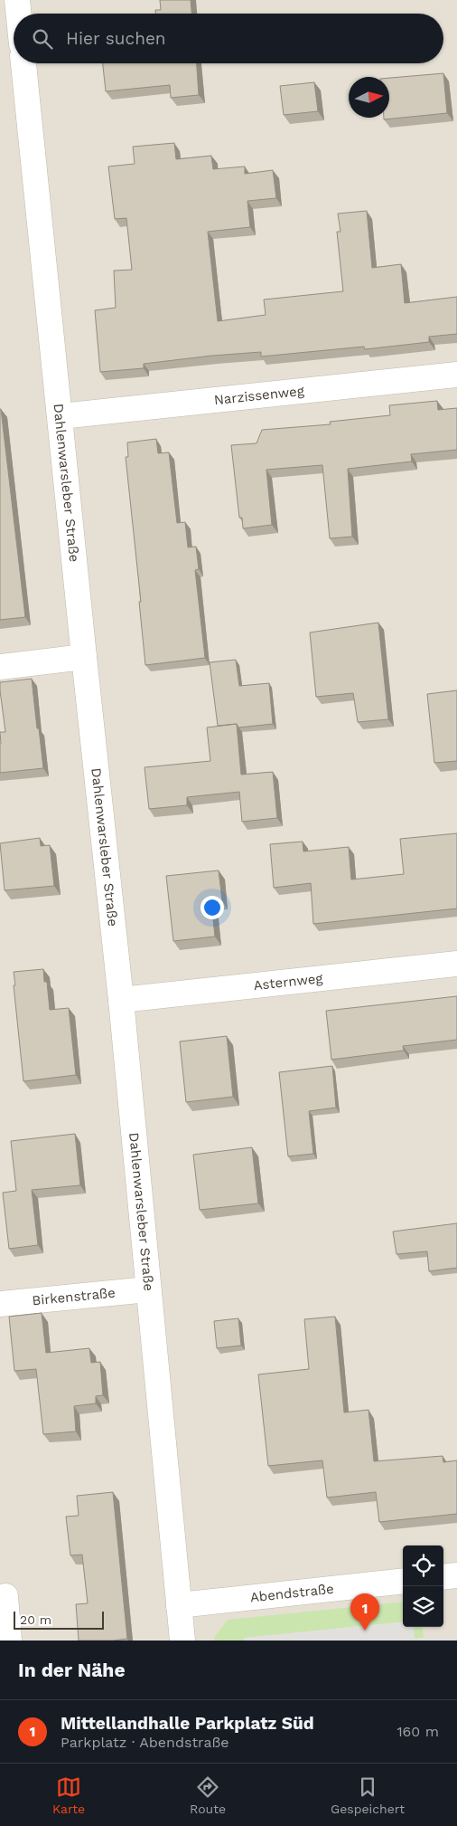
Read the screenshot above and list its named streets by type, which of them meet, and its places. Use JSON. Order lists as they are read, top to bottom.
{
  "streets": {
    "street": [
      "Narzissenweg",
      "Dahlenwarsleber Straße",
      "Asternweg",
      "Birkenstraße",
      "Abendstraße"
    ]
  },
  "crossings": [
    ["Narzissenweg", "Dahlenwarsleber Straße"],
    ["Dahlenwarsleber Straße", "Asternweg"],
    ["Dahlenwarsleber Straße", "Birkenstraße"],
    ["Dahlenwarsleber Straße", "Abendstraße"]
  ],
  "scale_bar": "20 m",
  "north": "right",
  "page": {
    "search": "Hier suchen",
    "pins": "1",
    "scale": "20 m",
    "heading": "In der Nähe",
    "list": [
      {
        "mark": "1",
        "name": "Mittellandhalle Parkplatz Süd",
        "note": "Parkplatz · Abendstraße",
        "value": "160 m"
      }
    ],
    "nav": ["Karte", "Route", "Gespeichert"]
  }
}
